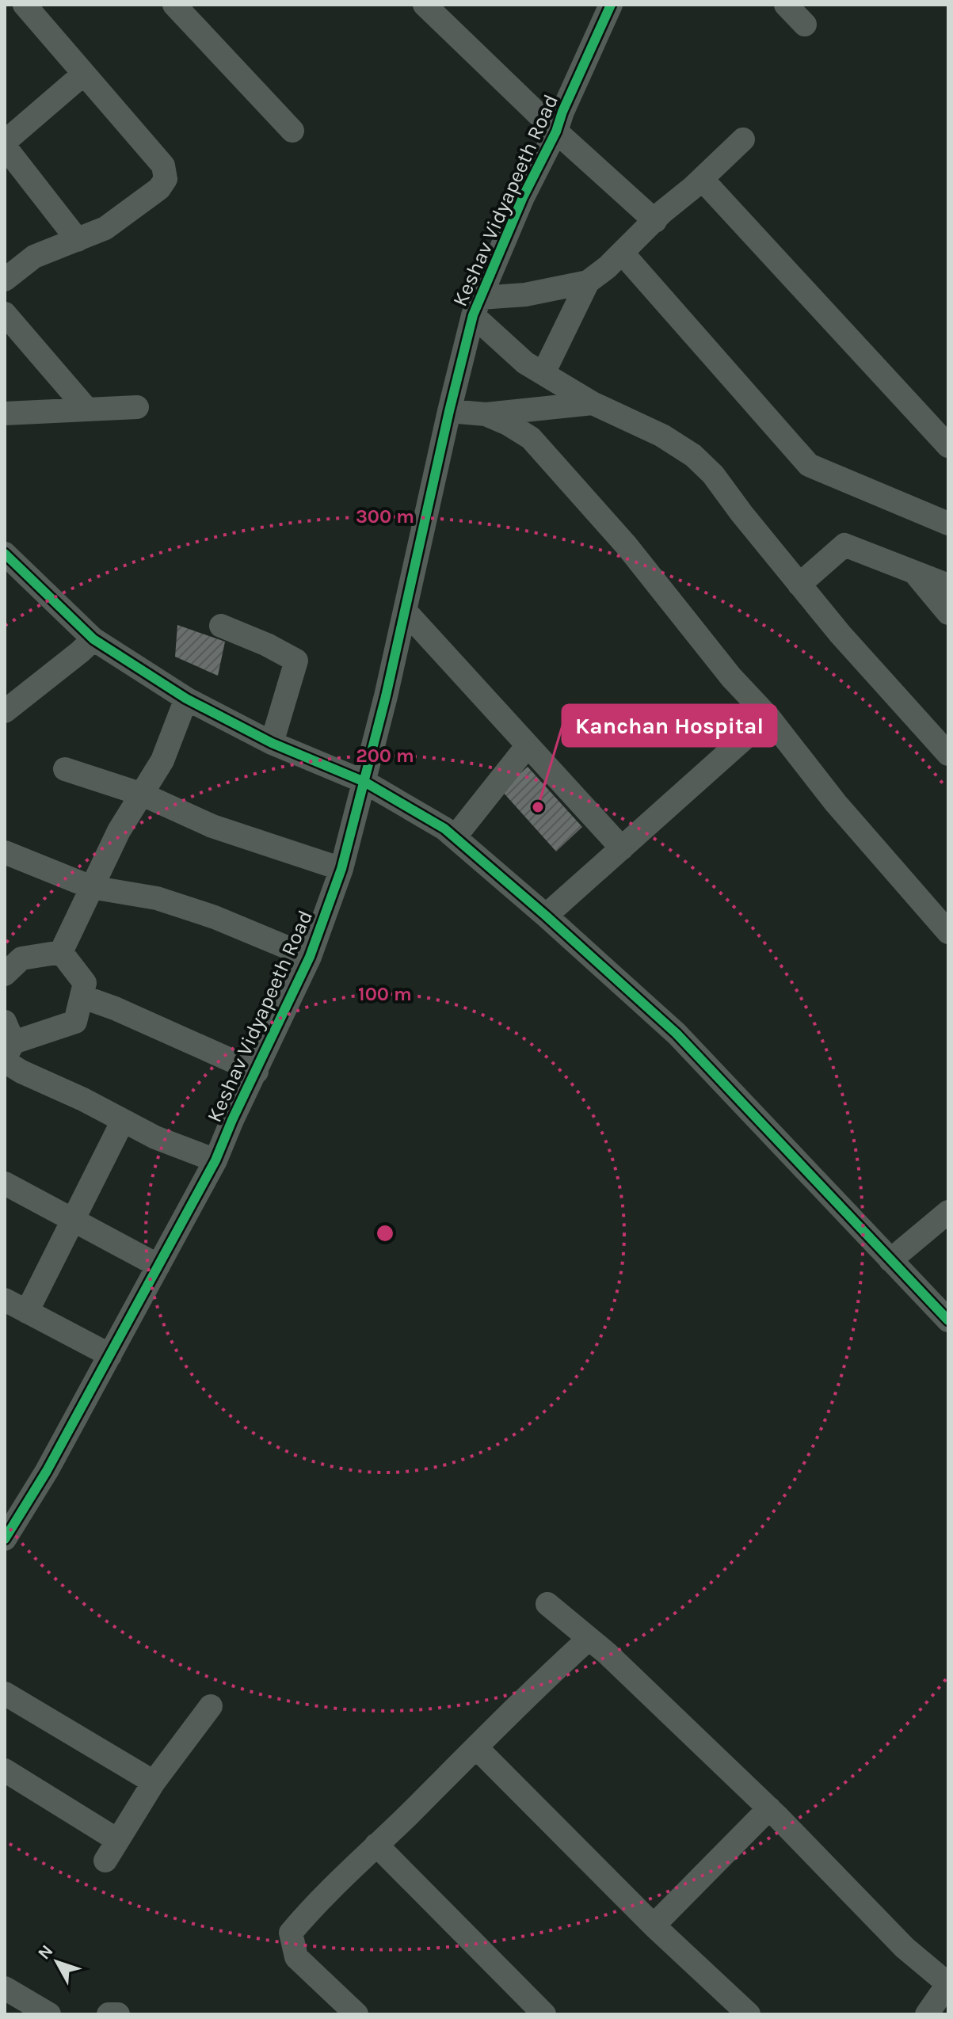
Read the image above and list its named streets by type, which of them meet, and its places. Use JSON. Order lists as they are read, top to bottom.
{
  "streets": {
    "street": ["Keshav Vidyapeeth Road"]
  },
  "places": ["Kanchan Hospital"],
  "north": "top left",
  "rings": ["300 m", "200 m", "100 m"]
}
